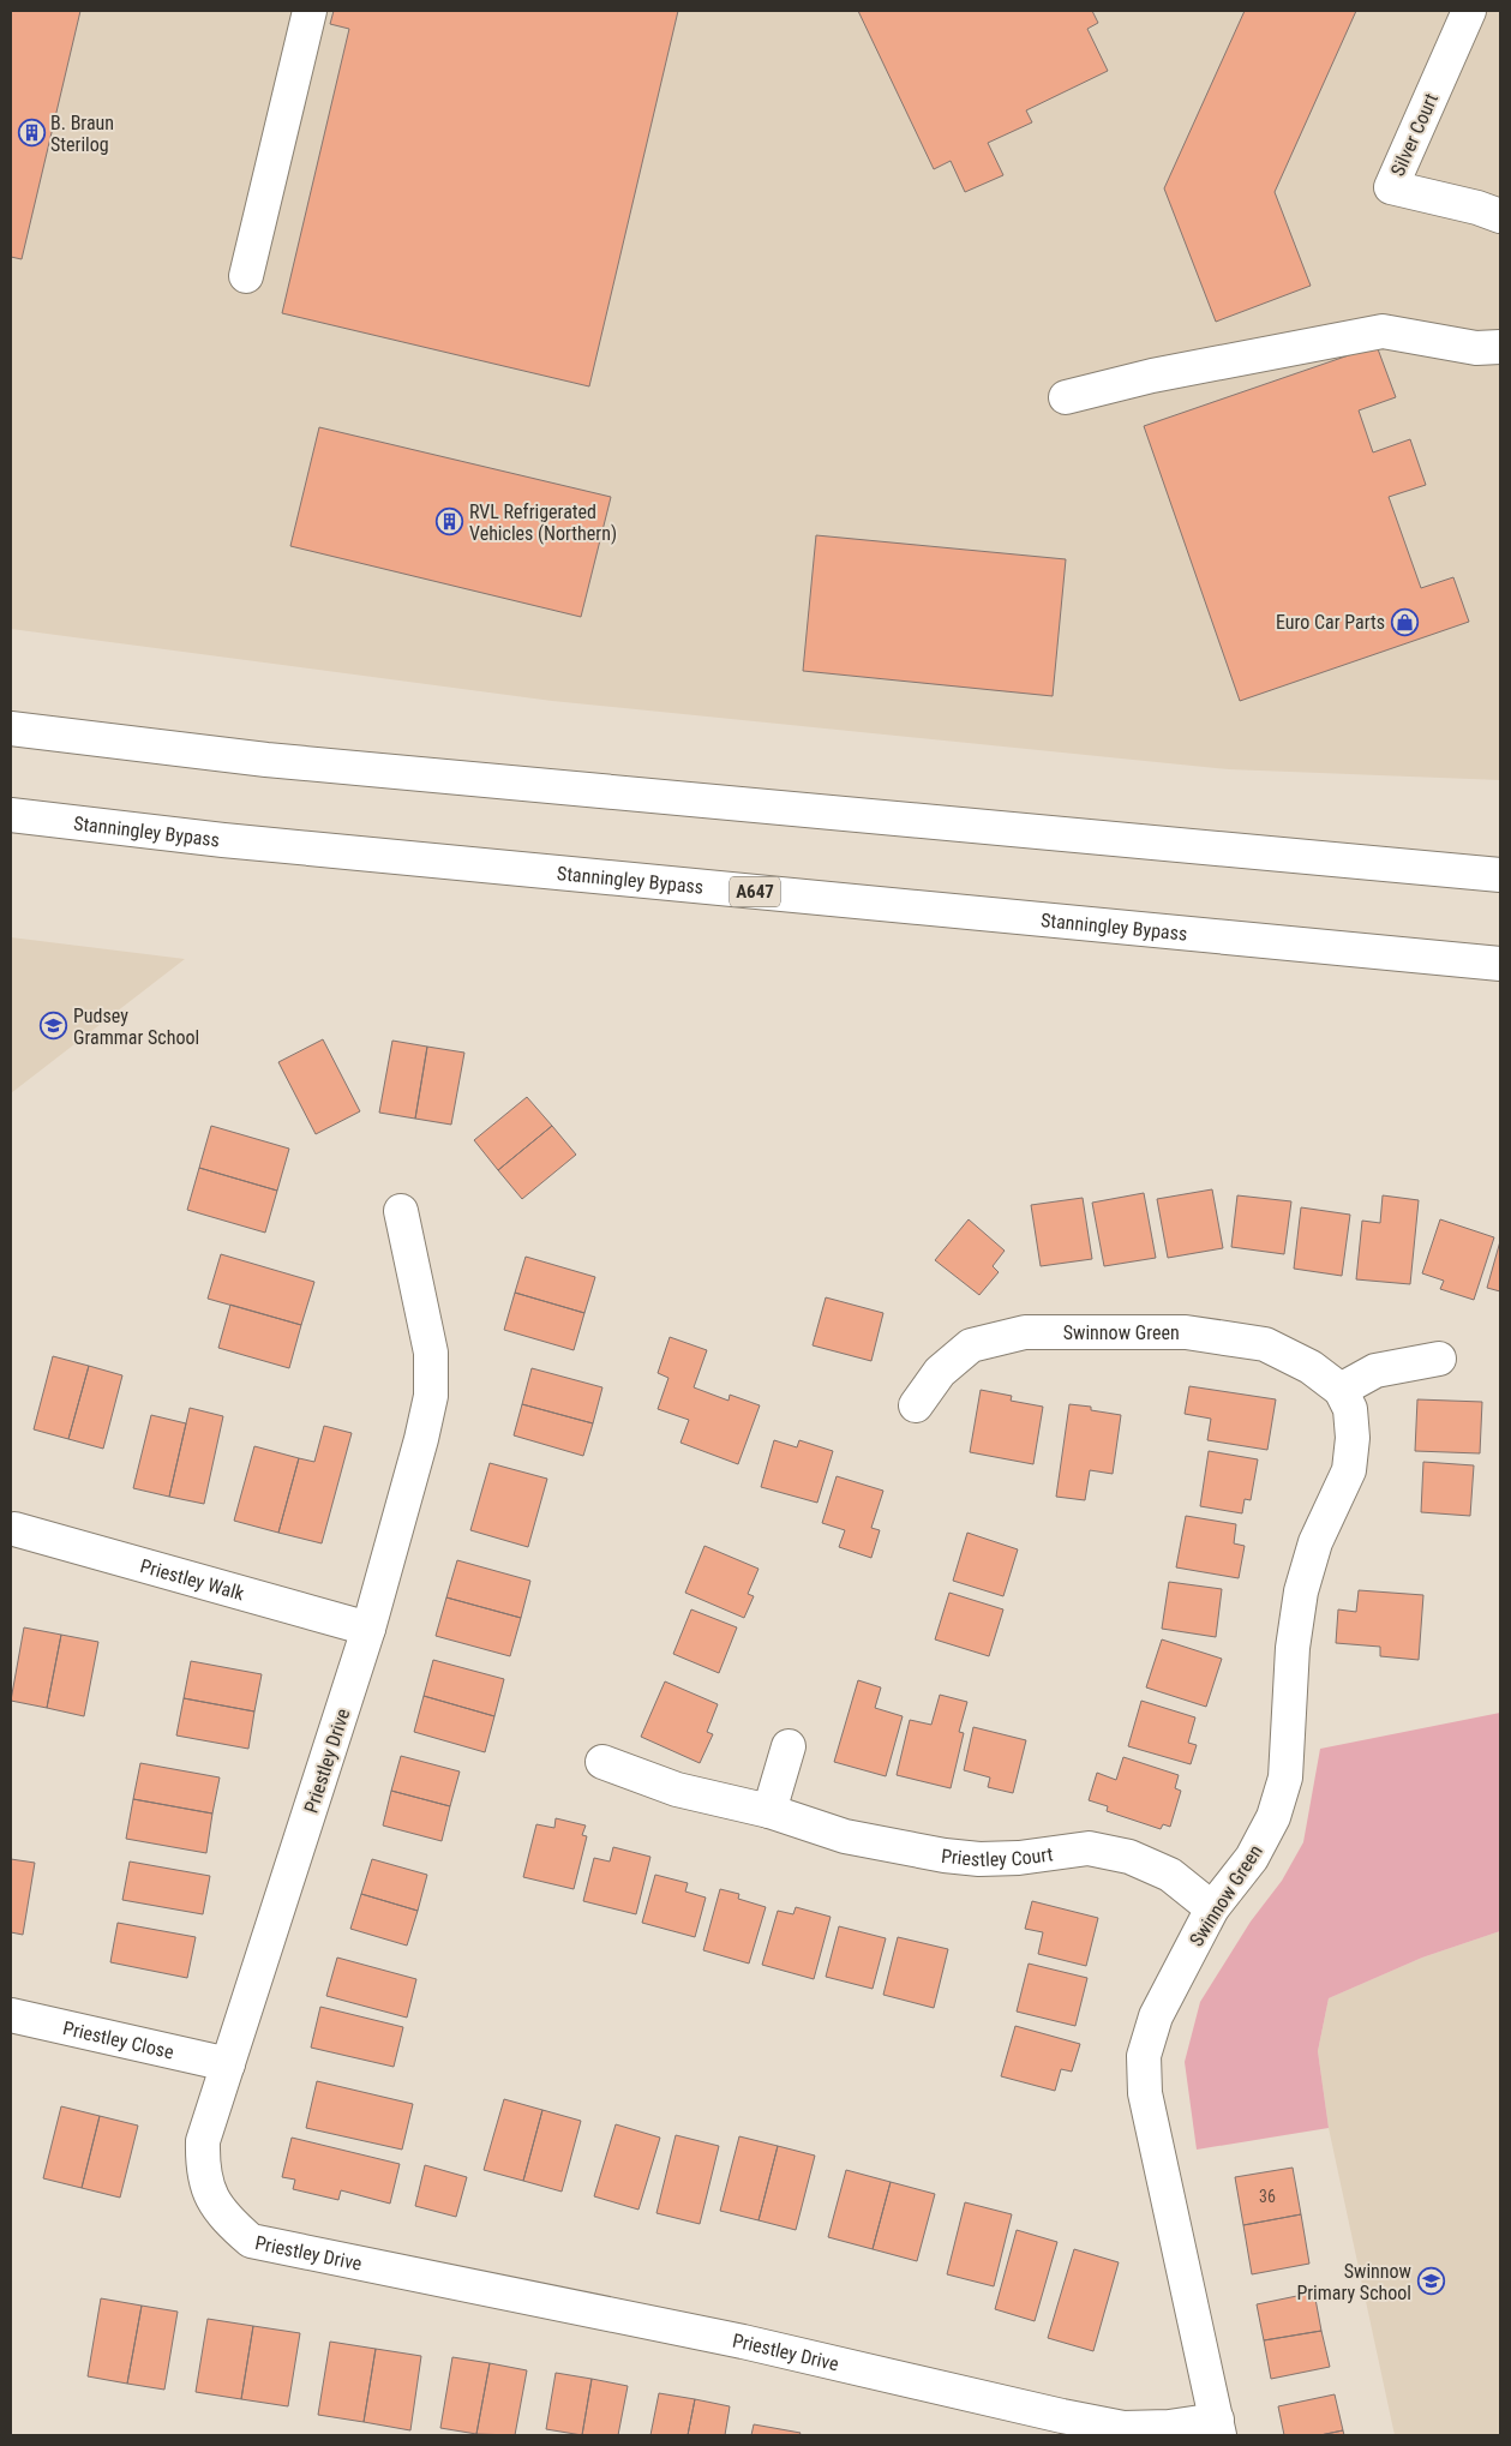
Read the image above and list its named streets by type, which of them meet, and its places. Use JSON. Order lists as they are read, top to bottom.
{
  "streets": {
    "main road": [
      "Silver Court",
      "Stanningley Bypass",
      "A647",
      "Swinnow Green",
      "Priestley Walk",
      "Priestley Drive",
      "Priestley Court",
      "Priestley Close"
    ]
  },
  "crossings": [
    ["Swinnow Green", "Priestley Drive"],
    ["Swinnow Green", "Priestley Court"],
    ["Priestley Walk", "Priestley Drive"],
    ["Priestley Drive", "Priestley Close"]
  ],
  "places": {
    "building": ["B. Braun Sterilog", "RVL Refrigerated Vehicles (Northern)"],
    "shop": ["Euro Car Parts"],
    "school or university": ["Pudsey Grammar School", "Swinnow Primary School"]
  },
  "house_numbers": ["36"]
}
